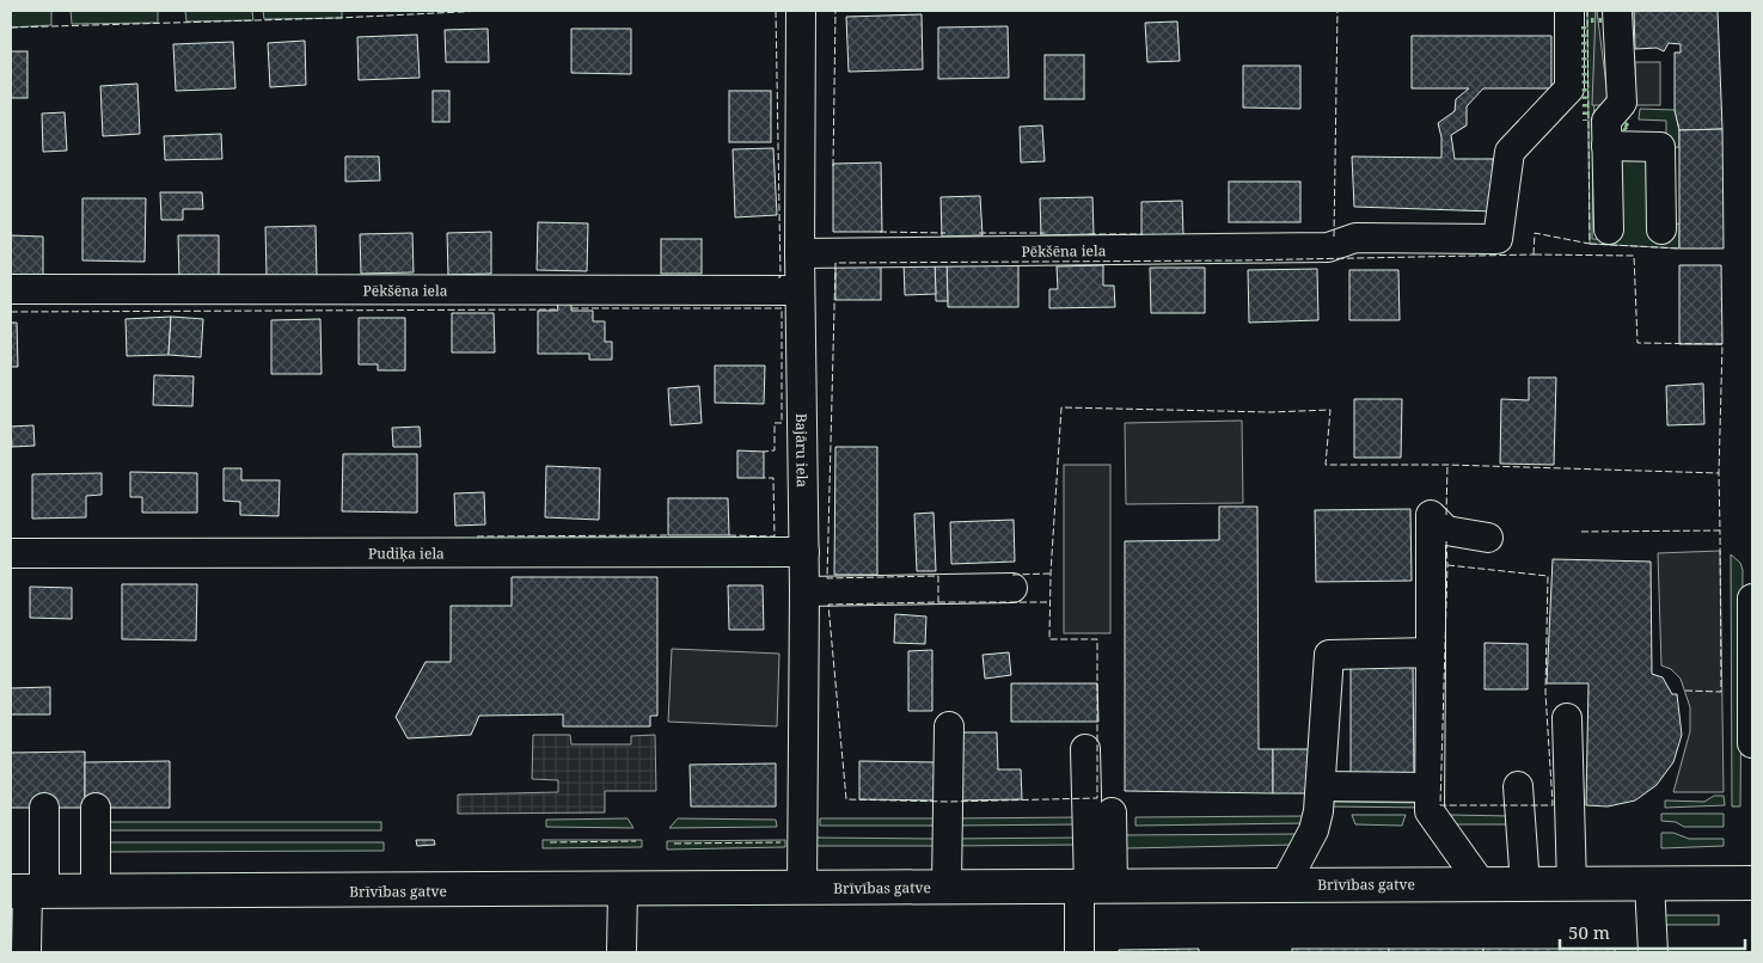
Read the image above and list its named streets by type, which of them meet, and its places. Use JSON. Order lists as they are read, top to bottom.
{
  "streets": {
    "highway": ["Brīvības gatve"],
    "street": ["Pēkšēna iela", "Bajāru iela", "Pudiķa iela"]
  },
  "crossings": [
    ["Pēkšēna iela", "Bajāru iela"],
    ["Bajāru iela", "Pudiķa iela"],
    ["Bajāru iela", "Brīvības gatve"]
  ],
  "scale_bar": "50 m"
}
